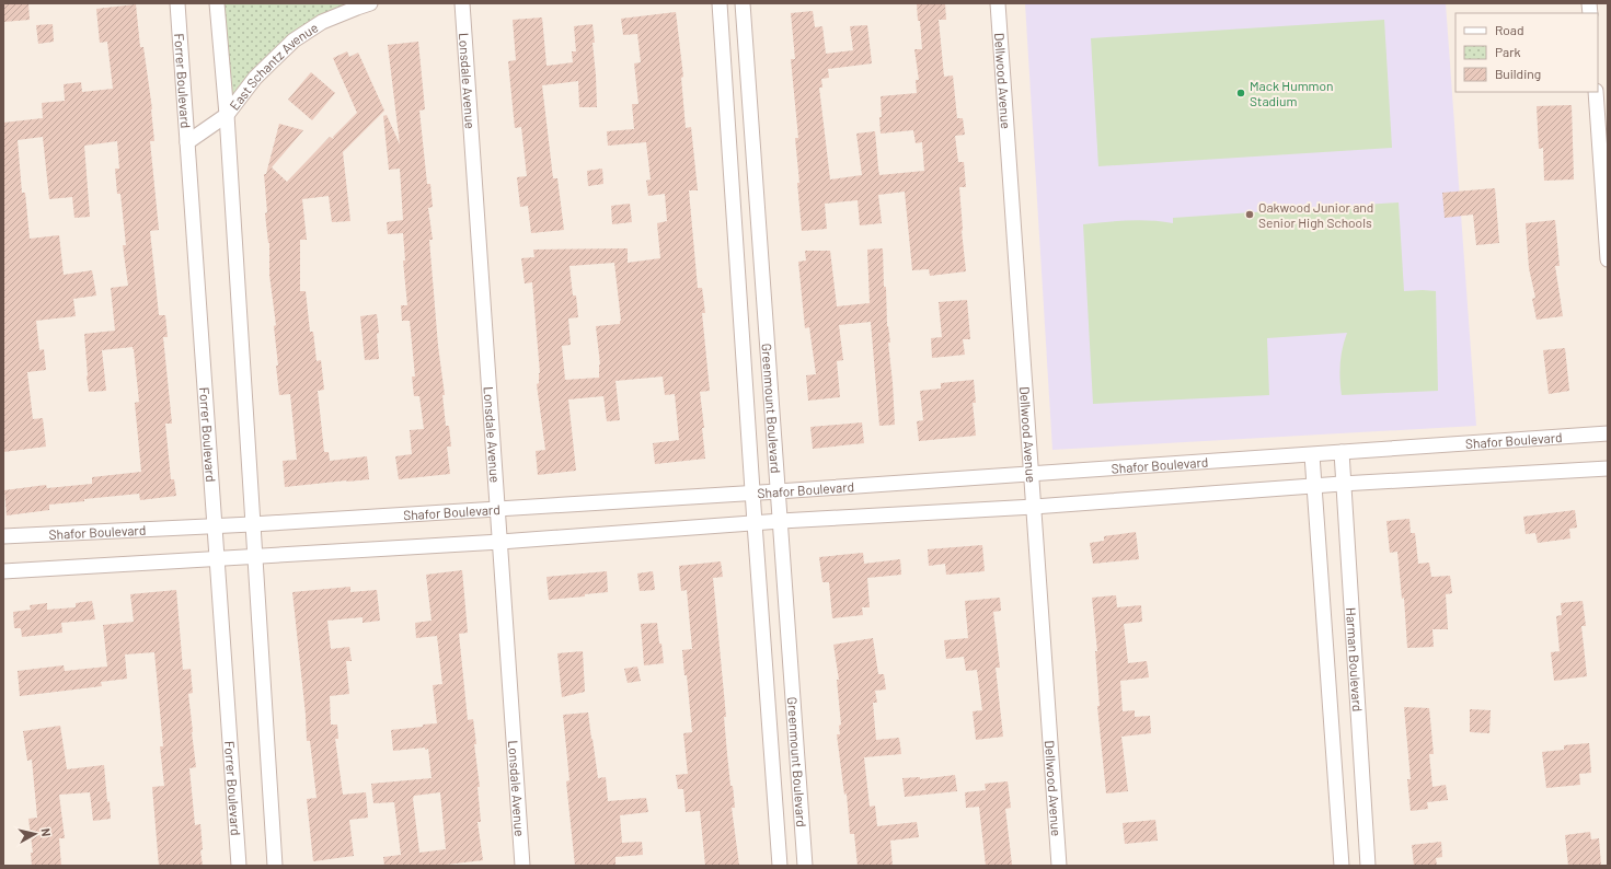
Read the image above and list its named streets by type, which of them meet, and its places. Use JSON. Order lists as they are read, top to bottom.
{
  "streets": {
    "street": [
      "East Schantz Avenue",
      "Forrer Boulevard",
      "Lonsdale Avenue",
      "Dellwood Avenue",
      "Greenmount Boulevard",
      "Shafor Boulevard",
      "Harman Boulevard"
    ]
  },
  "crossings": [
    ["East Schantz Avenue", "Forrer Boulevard"],
    ["Forrer Boulevard", "Shafor Boulevard"],
    ["Lonsdale Avenue", "Shafor Boulevard"],
    ["Dellwood Avenue", "Shafor Boulevard"],
    ["Greenmount Boulevard", "Shafor Boulevard"],
    ["Shafor Boulevard", "Harman Boulevard"]
  ],
  "places": ["Mack Hummon Stadium", "Oakwood Junior and Senior High Schools"],
  "legend": ["Road", "Park", "Building"],
  "north": "right"
}
